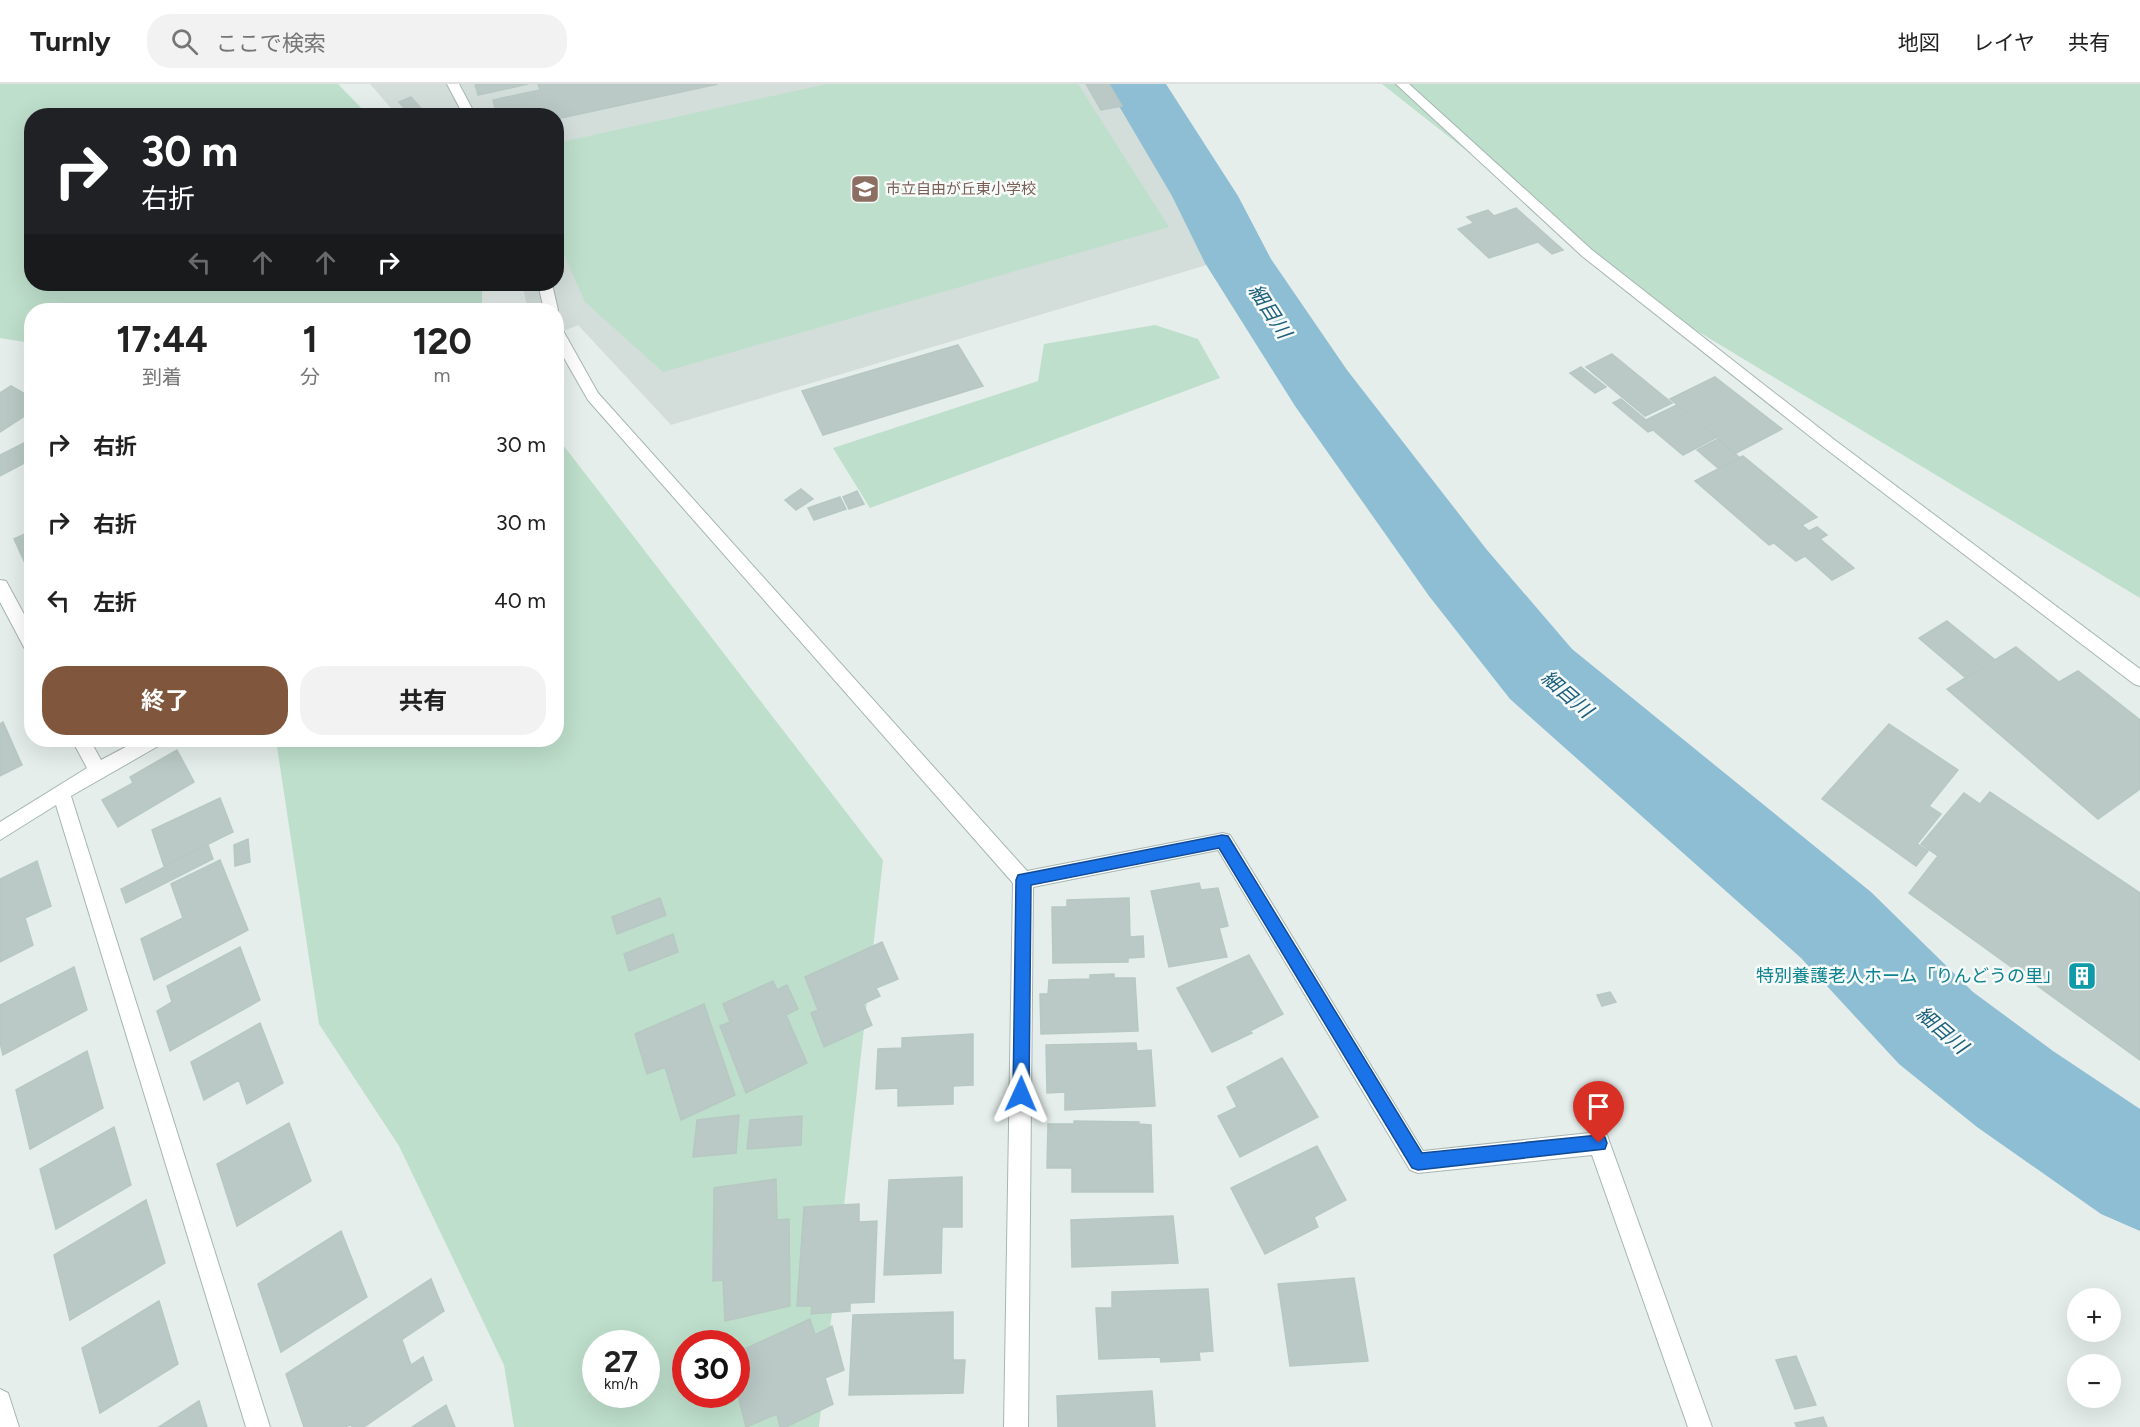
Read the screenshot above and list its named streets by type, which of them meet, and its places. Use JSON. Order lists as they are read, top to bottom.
{
  "water": ["細目川"],
  "places": {
    "school or university": ["市立自由が丘東小学校"],
    "building": ["特別養護老人ホーム「りんどうの里」"]
  },
  "page": {
    "header": "Turnly",
    "search": "ここで検索",
    "nav": ["地図", "レイヤ", "共有"],
    "turn": ["30 m", "右折"],
    "eta": [
      "17:44",
      "到着",
      "1",
      "分",
      "120",
      "m"
    ],
    "list": [
      {
        "name": "右折",
        "value": "30 m"
      },
      {
        "name": "右折",
        "value": "30 m"
      },
      {
        "name": "左折",
        "value": "40 m"
      }
    ],
    "buttons": ["終了", "共有"],
    "map_buttons": ["+", "−"],
    "speed": "27 km/h",
    "limit": "30"
  }
}
